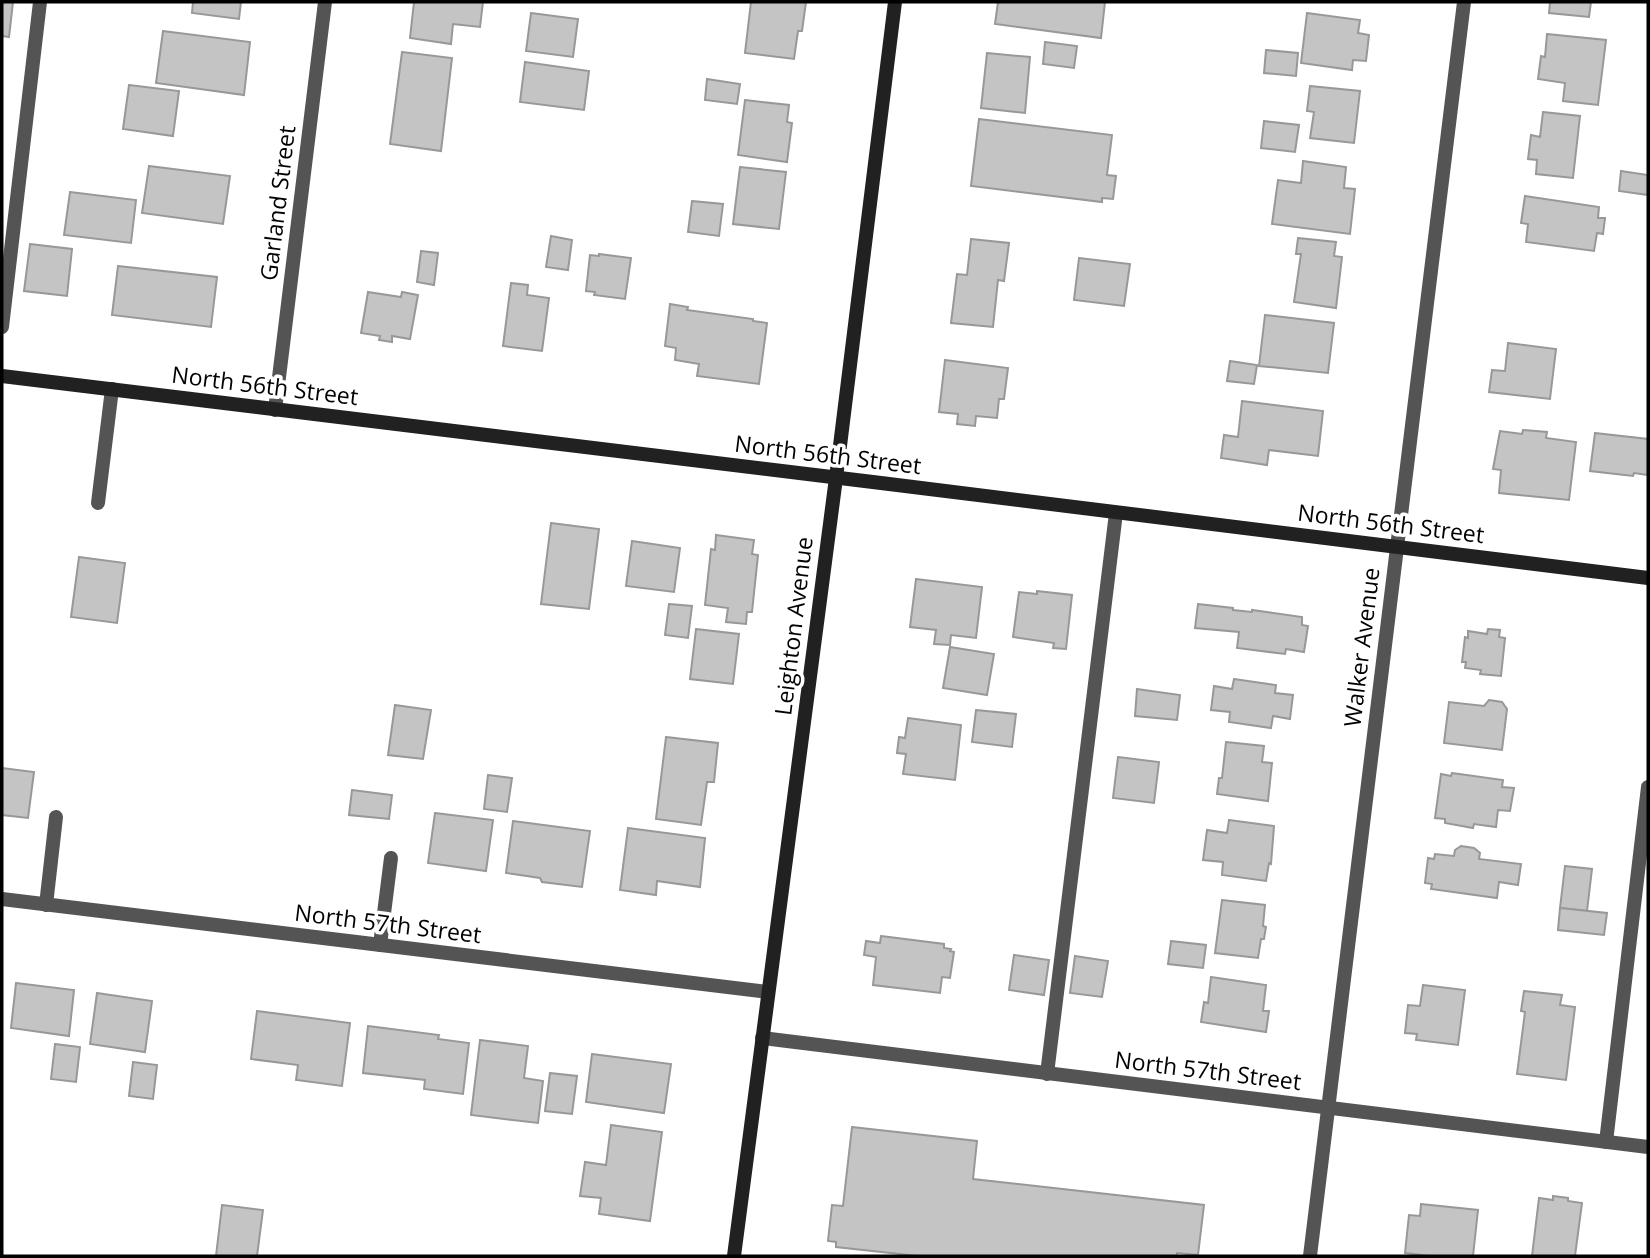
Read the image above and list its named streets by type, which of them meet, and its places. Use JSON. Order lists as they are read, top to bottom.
{
  "streets": {
    "main road": ["North 56th Street", "Leighton Avenue"],
    "street": ["Garland Street", "Walker Avenue", "North 57th Street"]
  },
  "crossings": [
    ["Garland Street", "North 56th Street"],
    ["North 56th Street", "Leighton Avenue"],
    ["North 56th Street", "Walker Avenue"],
    ["Leighton Avenue", "North 57th Street"],
    ["Walker Avenue", "North 57th Street"]
  ]
}
